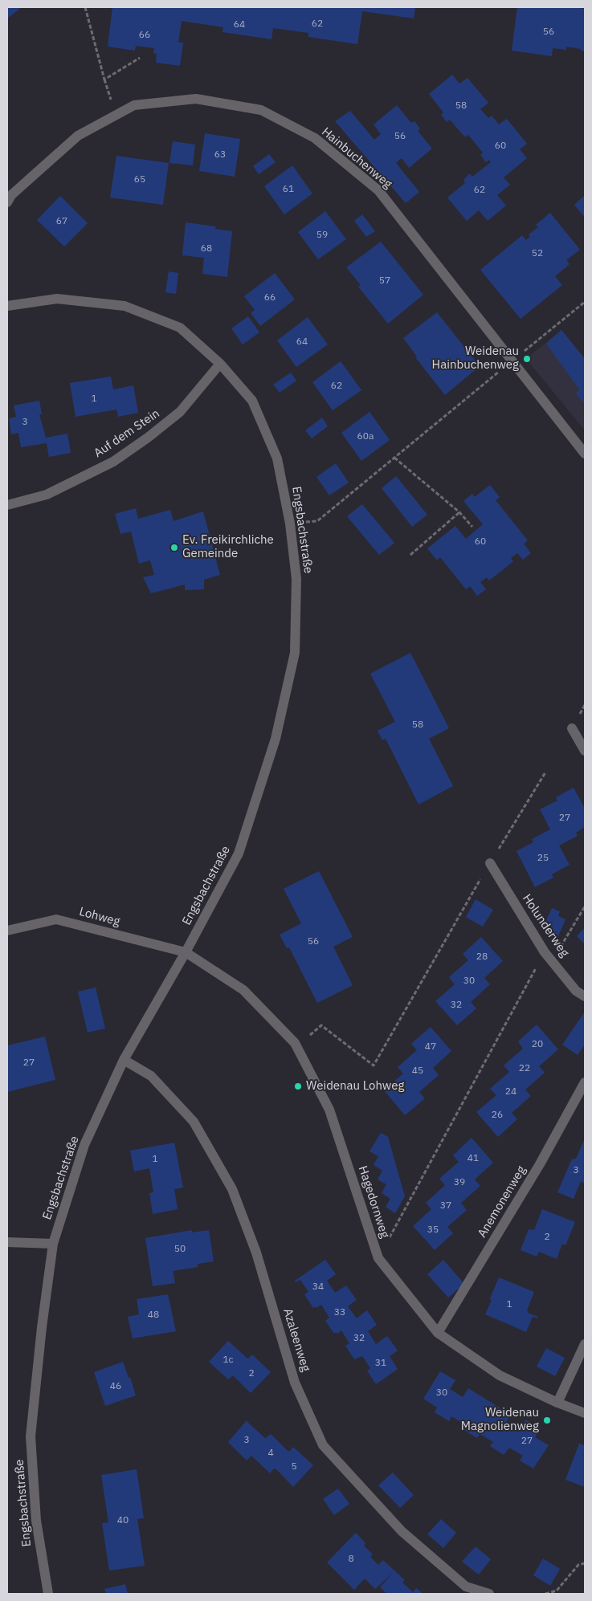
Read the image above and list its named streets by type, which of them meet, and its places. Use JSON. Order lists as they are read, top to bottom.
{
  "streets": {
    "street": [
      "Hainbuchenweg",
      "Auf dem Stein",
      "Engsbachstraße",
      "Lohweg",
      "Holunderweg",
      "Hagedornweg",
      "Anemonenweg",
      "Azaleenweg"
    ]
  },
  "crossings": [
    ["Auf dem Stein", "Engsbachstraße"],
    ["Engsbachstraße", "Lohweg"],
    ["Engsbachstraße", "Hagedornweg"],
    ["Engsbachstraße", "Azaleenweg"],
    ["Lohweg", "Hagedornweg"],
    ["Hagedornweg", "Anemonenweg"]
  ],
  "places": [
    "Weidenau Hainbuchenweg",
    "Ev. Freikirchliche Gemeinde",
    "Weidenau Lohweg",
    "Weidenau Magnolienweg"
  ],
  "house_numbers": [
    "62",
    "64",
    "56",
    "66",
    "58",
    "56",
    "60",
    "63",
    "65",
    "61",
    "62",
    "67",
    "59",
    "68",
    "52",
    "57",
    "66",
    "64",
    "62",
    "1",
    "3",
    "60a",
    "60",
    "58",
    "27",
    "25",
    "56",
    "28",
    "30",
    "32",
    "20",
    "47",
    "27",
    "22",
    "45",
    "24",
    "26",
    "41",
    "1",
    "3",
    "39",
    "37",
    "35",
    "2",
    "50",
    "34",
    "1",
    "33",
    "48",
    "32",
    "1c",
    "31",
    "2",
    "46",
    "30",
    "3",
    "27",
    "4",
    "5",
    "40",
    "8"
  ]
}
